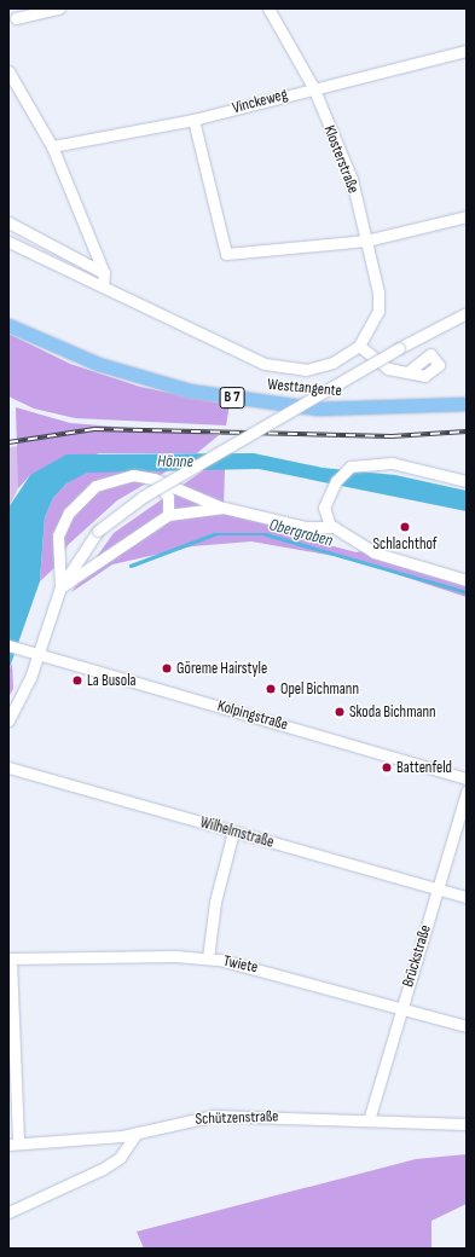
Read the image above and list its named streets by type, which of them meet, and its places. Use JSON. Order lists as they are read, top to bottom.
{
  "streets": {
    "main road": ["Westtangente", "B 7"],
    "street": [
      "Vinckeweg",
      "Klosterstraße",
      "Kolpingstraße",
      "Wilhelmstraße",
      "Brückstraße",
      "Twiete",
      "Schützenstraße"
    ]
  },
  "crossings": [
    ["Vinckeweg", "Klosterstraße"],
    ["Wilhelmstraße", "Brückstraße"],
    ["Brückstraße", "Twiete"],
    ["Brückstraße", "Schützenstraße"]
  ],
  "water": ["Hönne", "Obergraben"],
  "places": [
    "Schlachthof",
    "Göreme Hairstyle",
    "La Busola",
    "Opel Bichmann",
    "Skoda Bichmann",
    "Battenfeld"
  ]
}
